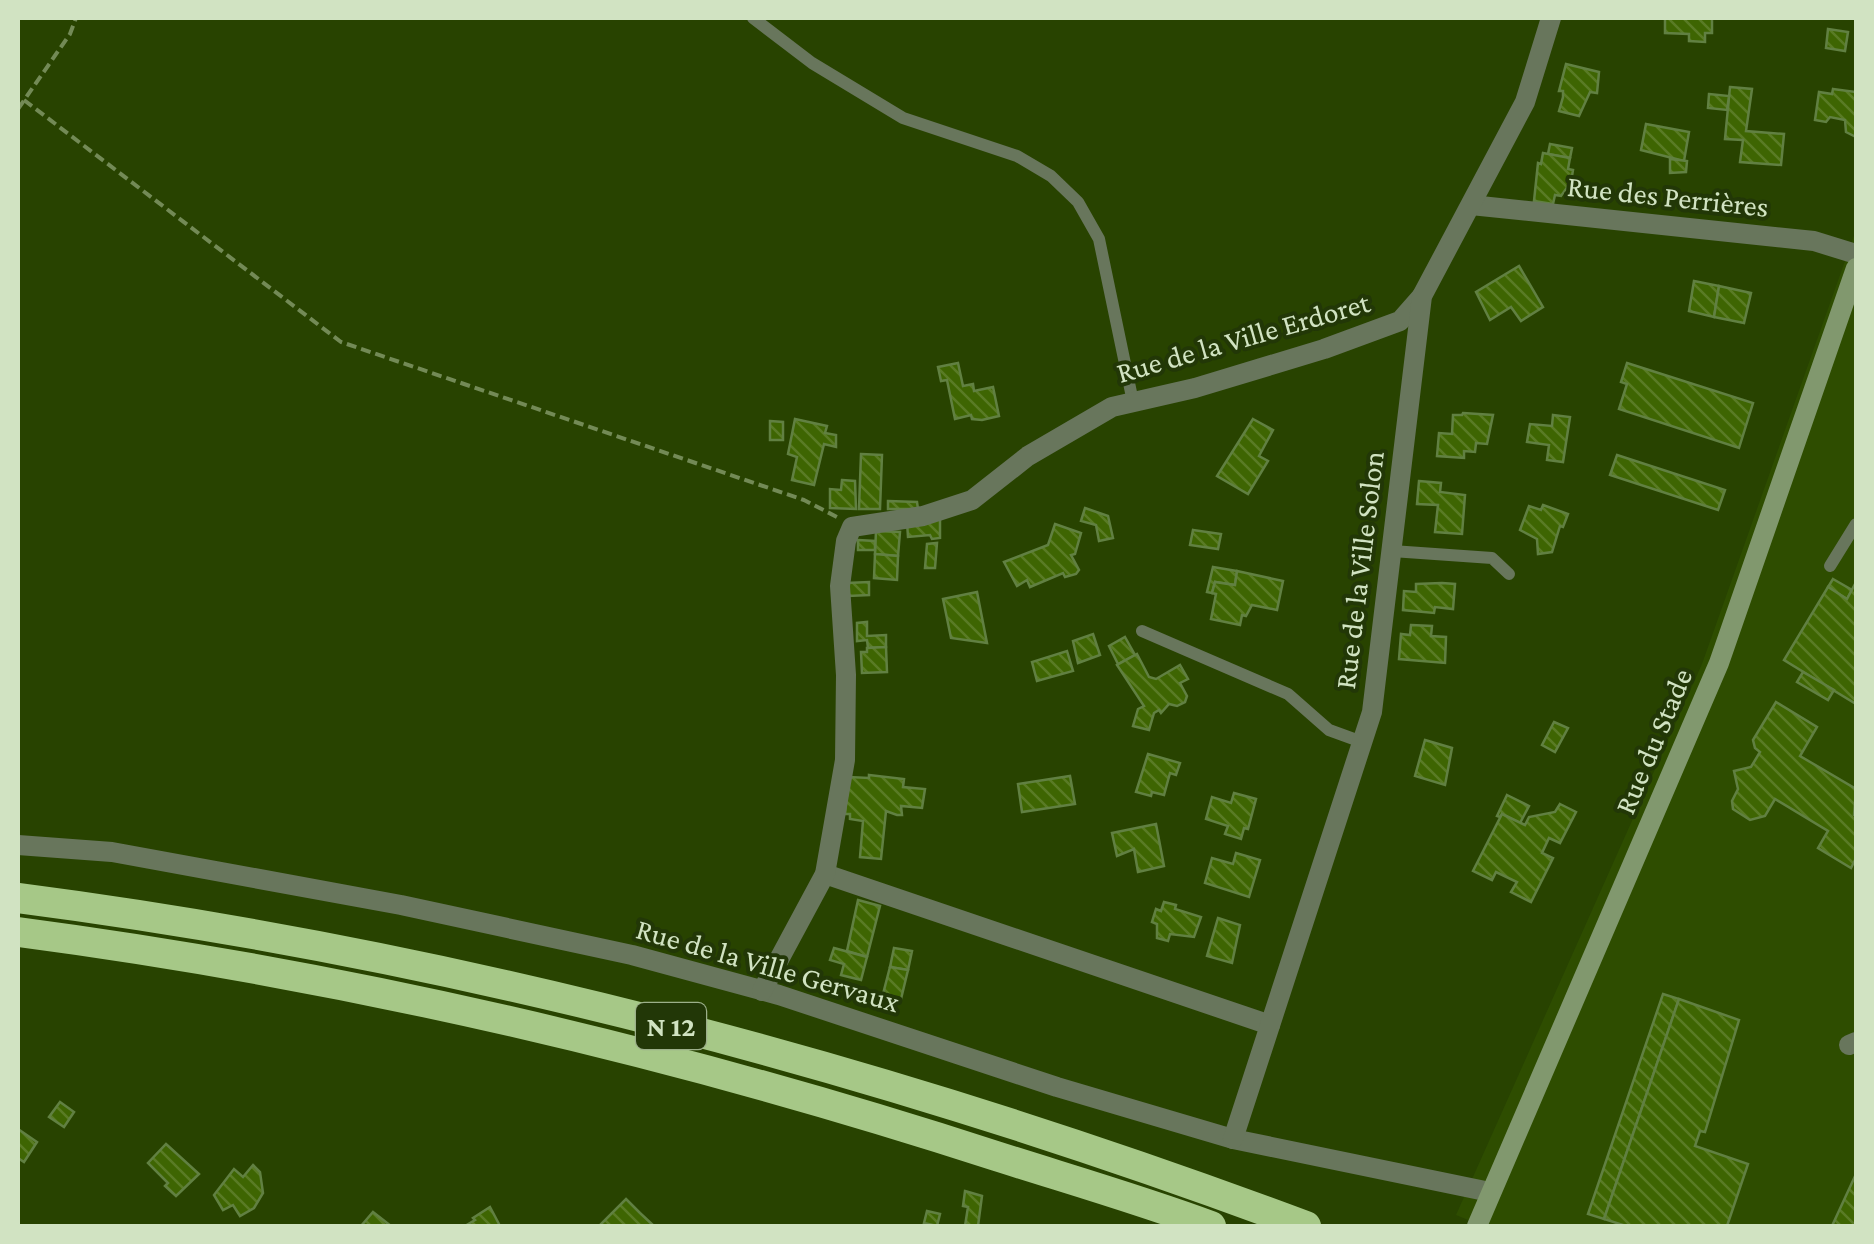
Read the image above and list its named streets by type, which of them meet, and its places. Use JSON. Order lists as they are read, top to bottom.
{
  "streets": {
    "highway": ["N 12"],
    "main road": ["Rue du Stade"],
    "street": [
      "Rue des Perrières",
      "Rue de la Ville Erdoret",
      "Rue de la Ville Solon",
      "Rue de la Ville Gervaux"
    ]
  },
  "crossings": [
    ["Rue des Perrières", "Rue de la Ville Solon"],
    ["Rue de la Ville Erdoret", "Rue de la Ville Solon"],
    ["Rue de la Ville Solon", "Rue de la Ville Gervaux"],
    ["Rue du Stade", "Rue de la Ville Gervaux"]
  ]
}
